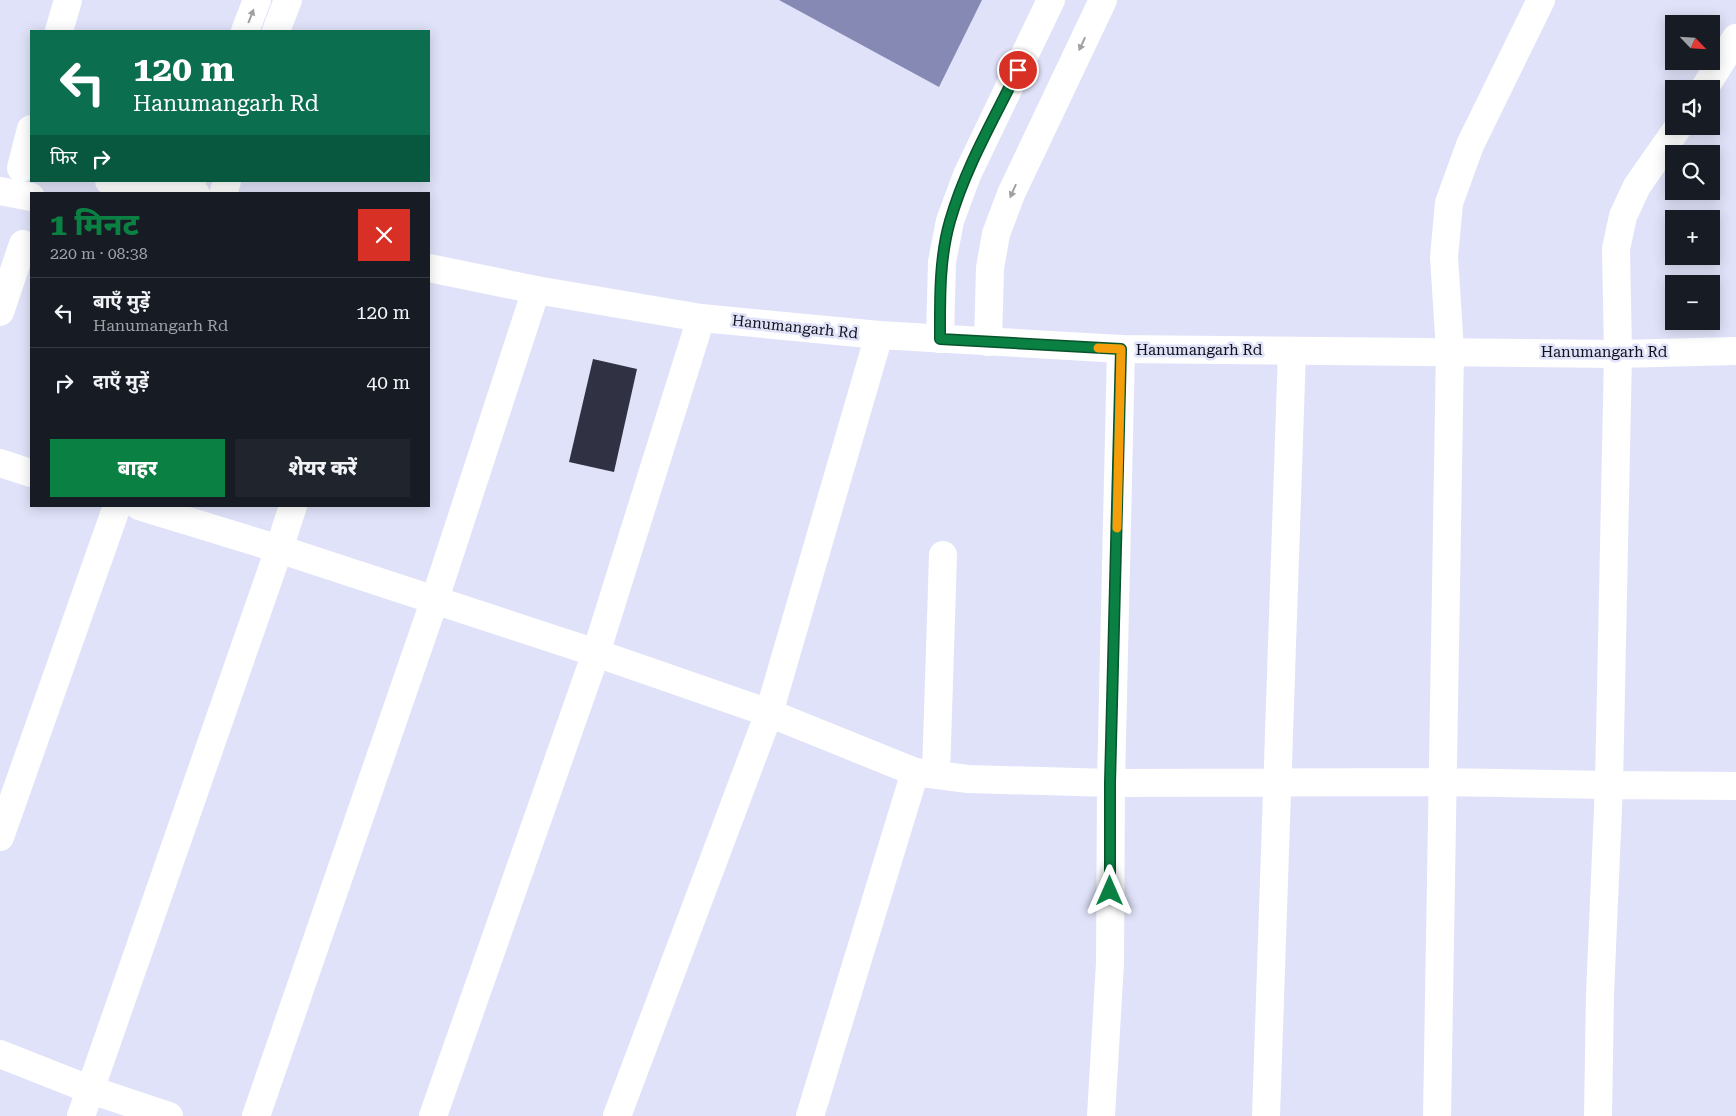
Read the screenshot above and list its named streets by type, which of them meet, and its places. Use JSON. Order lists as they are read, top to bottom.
{
  "streets": {
    "street": ["Hanumangarh Rd"]
  },
  "north": "bottom right",
  "page": {
    "map_buttons": ["+", "−"],
    "turn": ["120 m", "Hanumangarh Rd"],
    "then": "फिर",
    "heading": ["1 मिनट", "220 m · 08:38"],
    "list": [
      {
        "name": "बाएँ मुड़ें",
        "note": "Hanumangarh Rd",
        "value": "120 m"
      },
      {
        "name": "दाएँ मुड़ें",
        "value": "40 m"
      }
    ],
    "buttons": ["बाहर", "शेयर करें"]
  }
}
